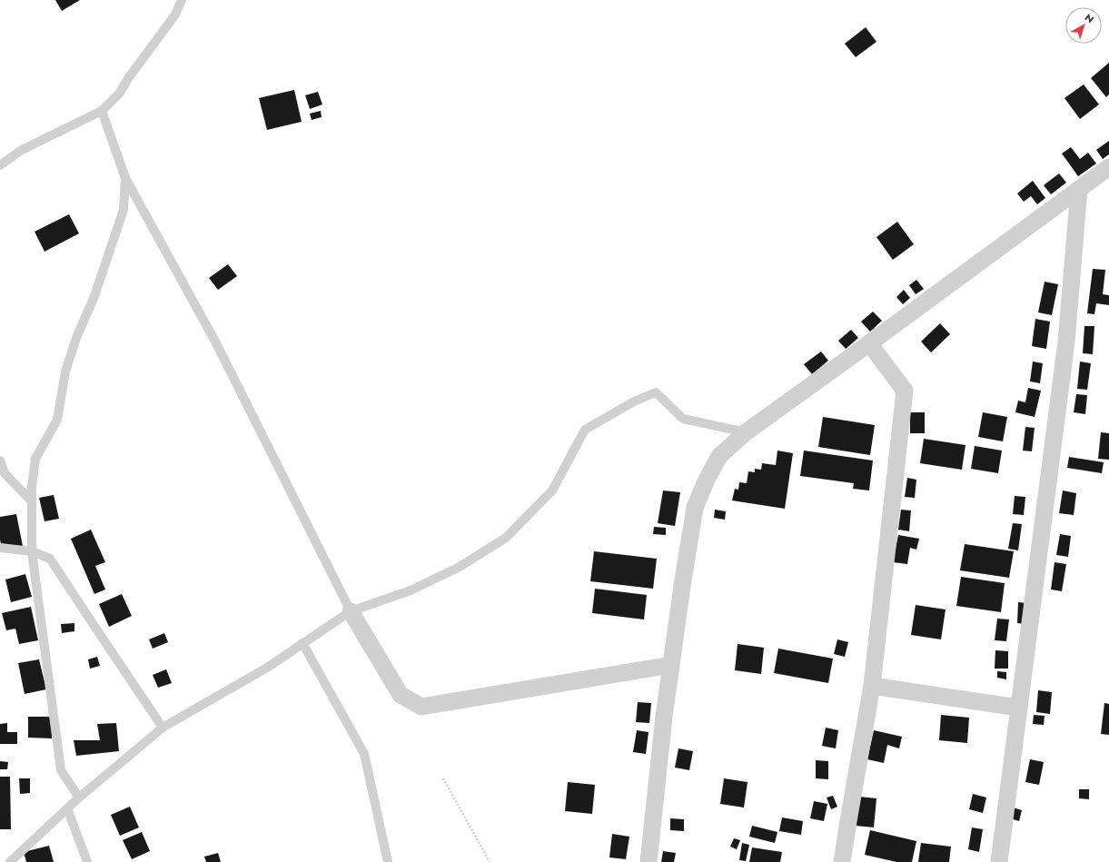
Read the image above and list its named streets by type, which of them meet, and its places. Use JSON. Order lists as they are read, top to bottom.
{
  "north": "top right"
}
